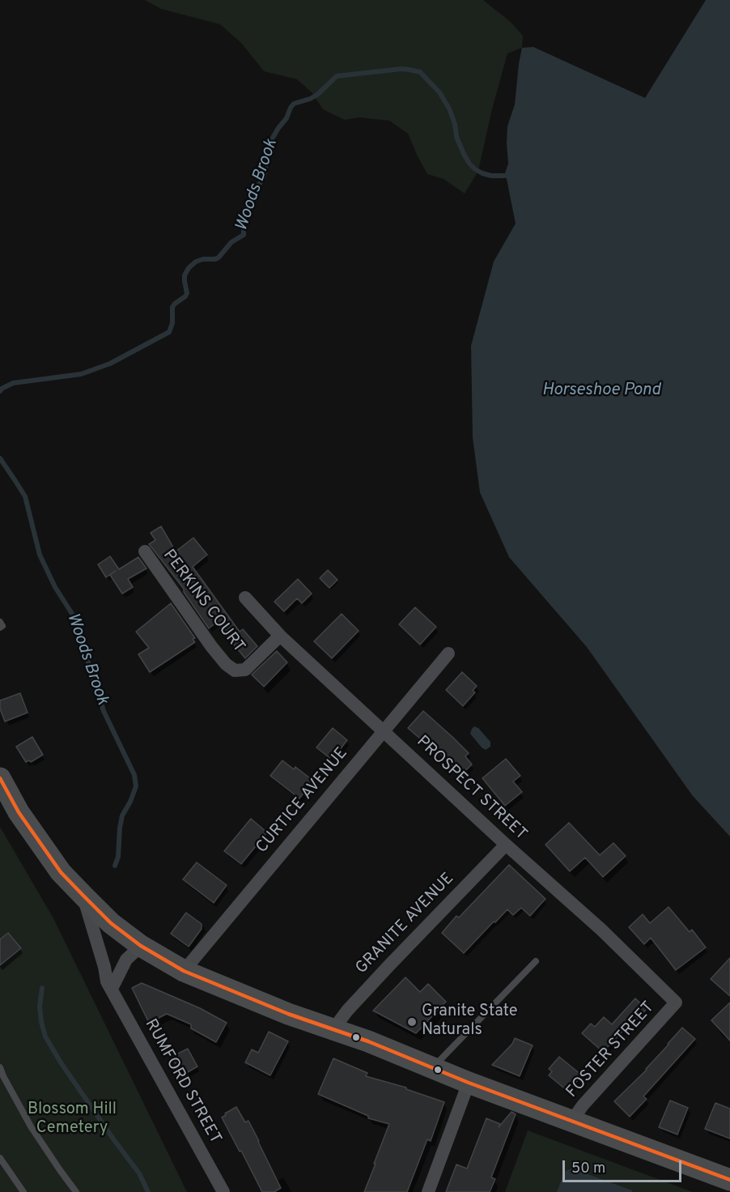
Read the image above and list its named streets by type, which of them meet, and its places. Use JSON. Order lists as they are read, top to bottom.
{
  "streets": {
    "street": [
      "PERKINS COURT",
      "PROSPECT STREET",
      "CURTICE AVENUE",
      "GRANITE AVENUE",
      "FOSTER STREET",
      "RUMFORD STREET"
    ]
  },
  "crossings": [
    ["PERKINS COURT", "PROSPECT STREET"],
    ["PROSPECT STREET", "CURTICE AVENUE"],
    ["PROSPECT STREET", "GRANITE AVENUE"],
    ["PROSPECT STREET", "FOSTER STREET"]
  ],
  "water": ["Woods Brook", "Horseshoe Pond"],
  "parks": ["Blossom Hill Cemetery"],
  "places": ["Granite State Naturals"],
  "scale_bar": "50 m"
}
